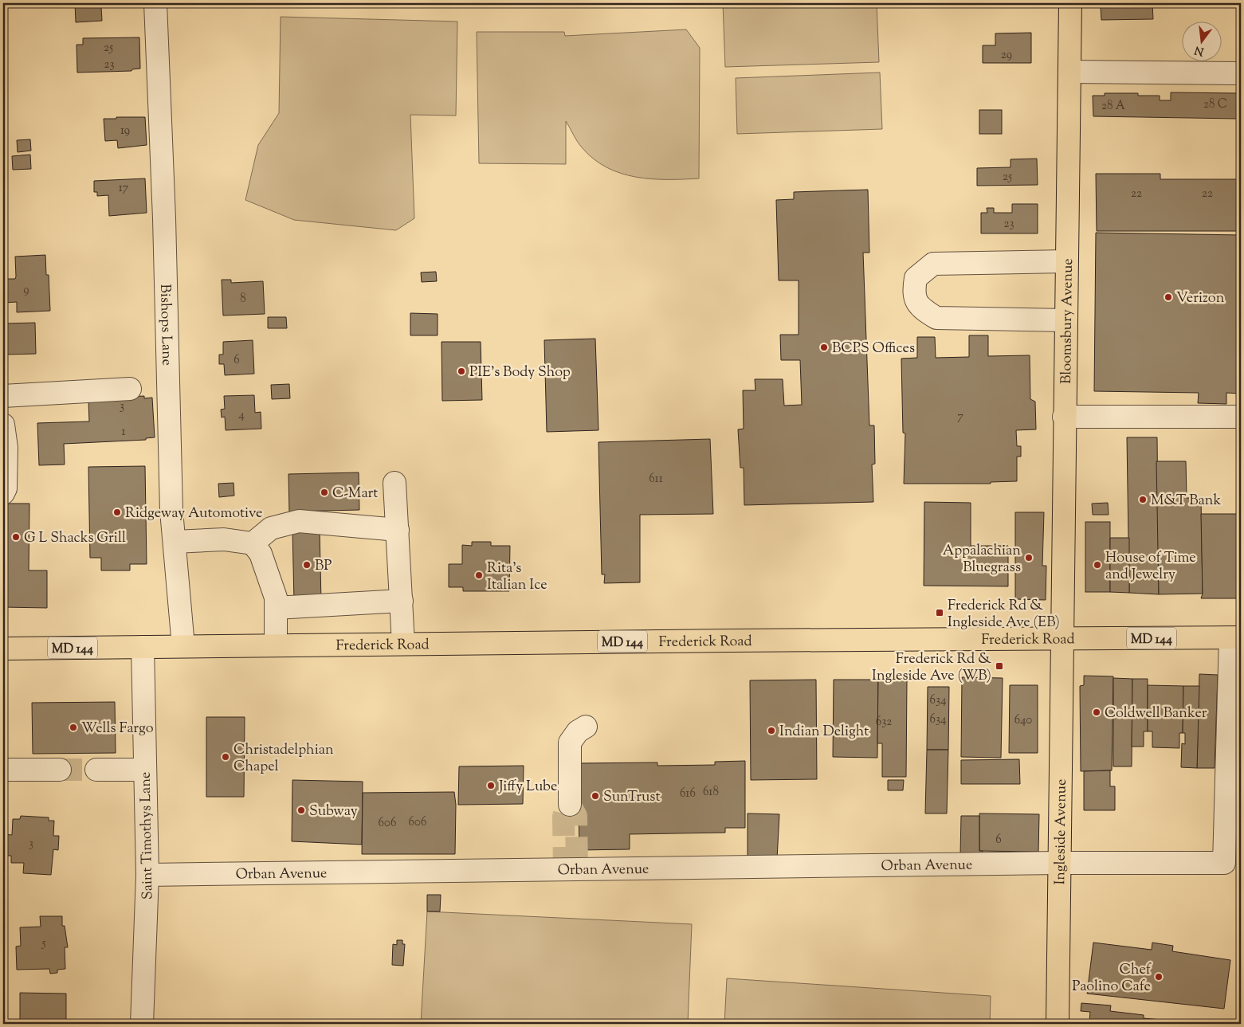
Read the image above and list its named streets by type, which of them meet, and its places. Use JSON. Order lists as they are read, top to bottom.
{
  "streets": {
    "main road": [
      "Bloomsbury Avenue",
      "MD 144",
      "Frederick Road",
      "Ingleside Avenue"
    ],
    "street": ["Bishops Lane", "Saint Timothys Lane", "Orban Avenue"]
  },
  "crossings": [
    ["Bloomsbury Avenue", "Frederick Road"],
    ["Bloomsbury Avenue", "Ingleside Avenue"],
    ["Bishops Lane", "Frederick Road"],
    ["Frederick Road", "Ingleside Avenue"],
    ["Frederick Road", "Saint Timothys Lane"],
    ["Frederick Road", "Orban Avenue"],
    ["Ingleside Avenue", "Orban Avenue"],
    ["Saint Timothys Lane", "Orban Avenue"]
  ],
  "places": {
    "other": [
      "Verizon",
      "BCPS Offices",
      "PIE's Body Shop",
      "C-Mart",
      "M&T Bank",
      "Ridgeway Automotive",
      "G L Shacks Grill",
      "Appalachian Bluegrass",
      "BP",
      "House of Time and Jewelry",
      "Rita's Italian Ice",
      "Coldwell Banker",
      "Wells Fargo",
      "Indian Delight",
      "Christadelphian Chapel",
      "Jiffy Lube",
      "SunTrust",
      "Subway",
      "Chef Paolino Cafe"
    ],
    "transit": ["Frederick Rd & Ingleside Ave (EB)", "Frederick Rd & Ingleside Ave (WB)"]
  },
  "house_numbers": [
    "25",
    "29",
    "23",
    "28 C",
    "28 A",
    "19",
    "25",
    "17",
    "22",
    "22",
    "23",
    "9",
    "8",
    "6",
    "3",
    "4",
    "7",
    "1",
    "611",
    "634",
    "634",
    "640",
    "632",
    "618",
    "616",
    "606",
    "606",
    "6",
    "3",
    "5"
  ],
  "north": "bottom"
}
